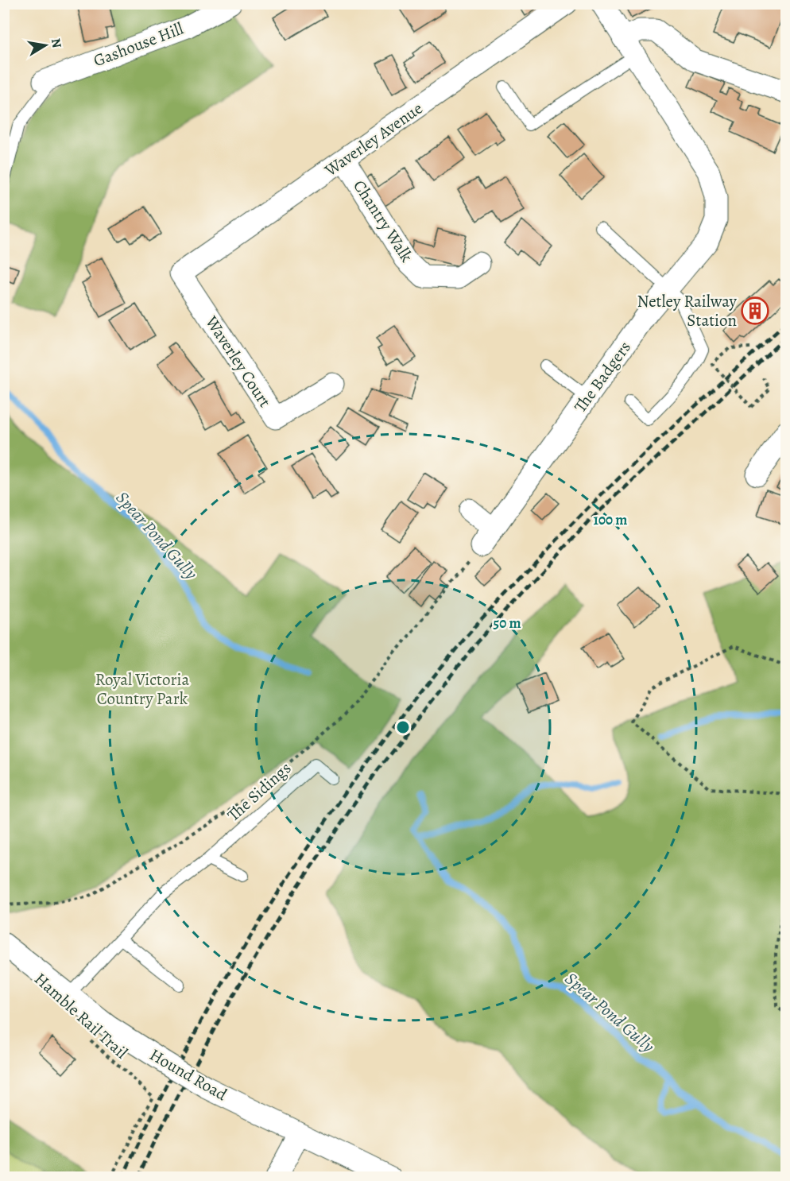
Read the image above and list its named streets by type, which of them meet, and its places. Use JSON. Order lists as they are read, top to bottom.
{
  "streets": {
    "street": [
      "Gashouse Hill",
      "Waverley Avenue",
      "Chantry Walk",
      "Waverley Court",
      "The Badgers",
      "Hound Road"
    ],
    "lane": ["The Sidings"],
    "path": ["Hamble Rail Trail"]
  },
  "crossings": [
    ["Waverley Avenue", "Chantry Walk"],
    ["Waverley Avenue", "Waverley Court"],
    ["The Sidings", "Hound Road"]
  ],
  "water": ["Spear Pond Gully"],
  "parks": ["Royal Victoria Country Park"],
  "places": {
    "building": ["Netley Railway Station"]
  },
  "north": "right",
  "rings": ["100 m", "50 m"]
}
